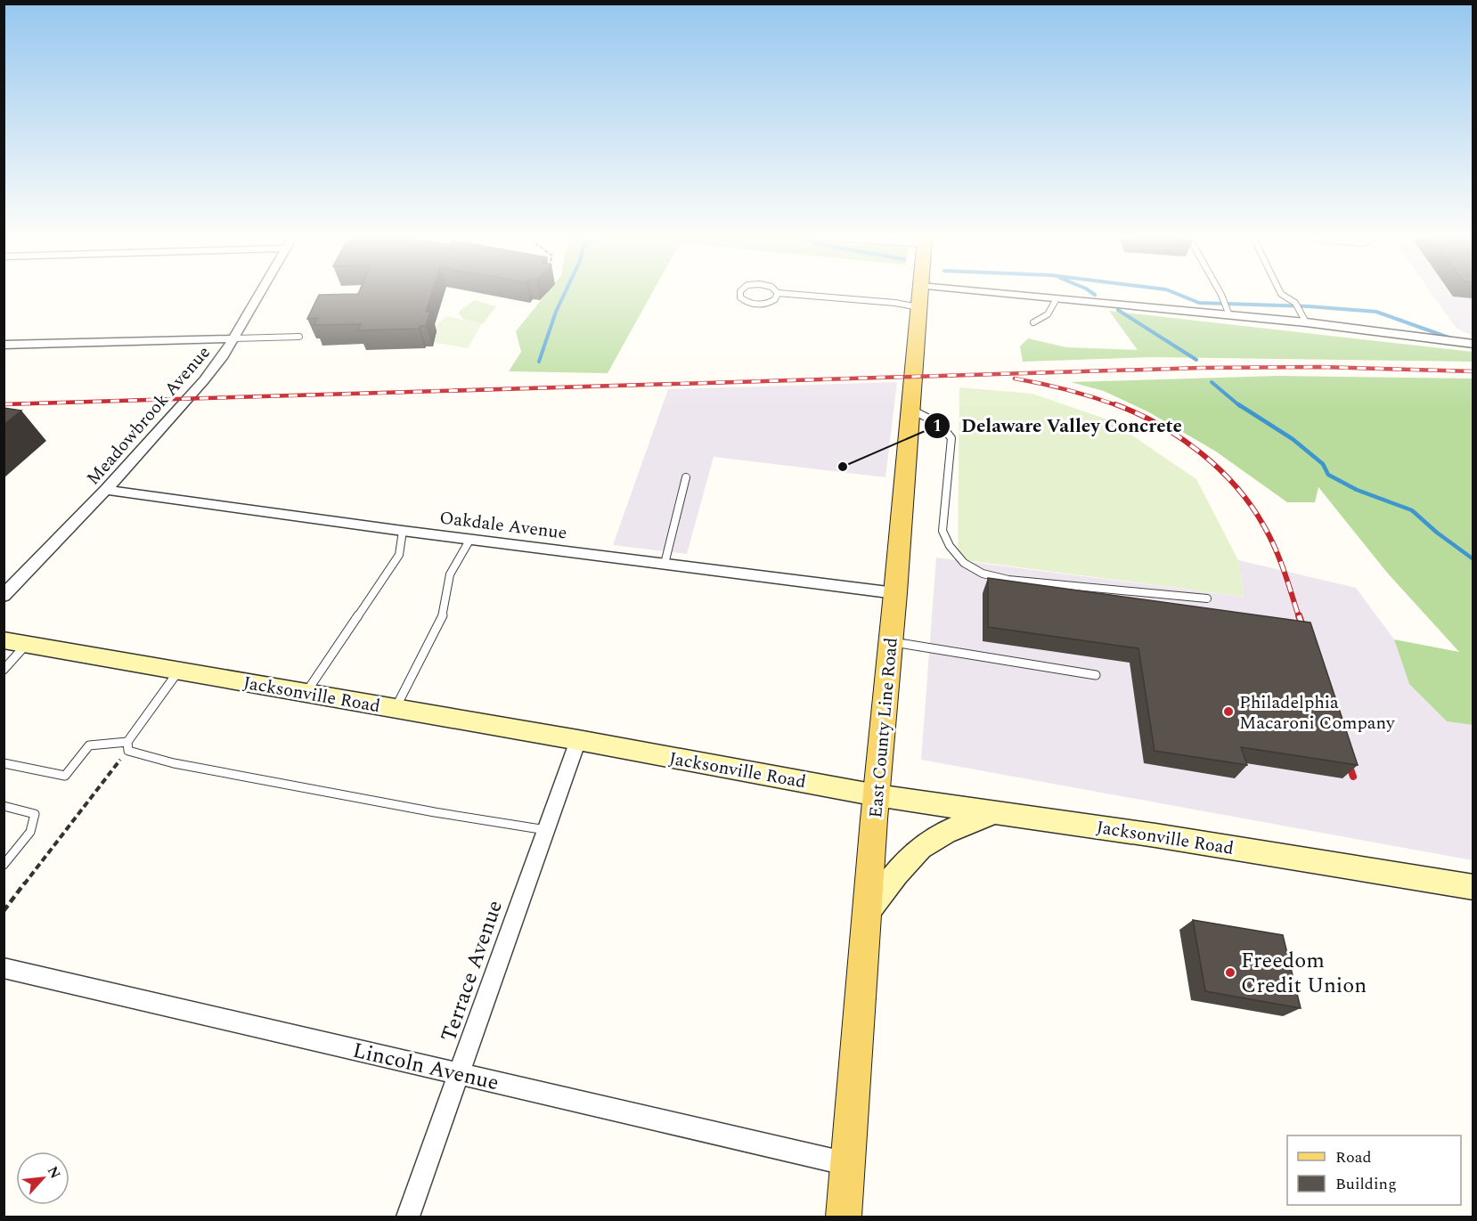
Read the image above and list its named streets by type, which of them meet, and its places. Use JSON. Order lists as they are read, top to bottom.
{
  "streets": {
    "main road": ["Jacksonville Road", "East County Line Road"],
    "street": [
      "Meadowbrook Avenue",
      "Oakdale Avenue",
      "Terrace Avenue",
      "Lincoln Avenue"
    ]
  },
  "crossings": [
    ["Meadowbrook Avenue", "Oakdale Avenue"],
    ["Oakdale Avenue", "East County Line Road"],
    ["Jacksonville Road", "East County Line Road"],
    ["Jacksonville Road", "Terrace Avenue"],
    ["East County Line Road", "Lincoln Avenue"],
    ["Terrace Avenue", "Lincoln Avenue"]
  ],
  "places": ["Delaware Valley Concrete", "Philadelphia Macaroni Company", "Freedom Credit Union"],
  "legend": ["Road", "Building"],
  "north": "top right"
}
